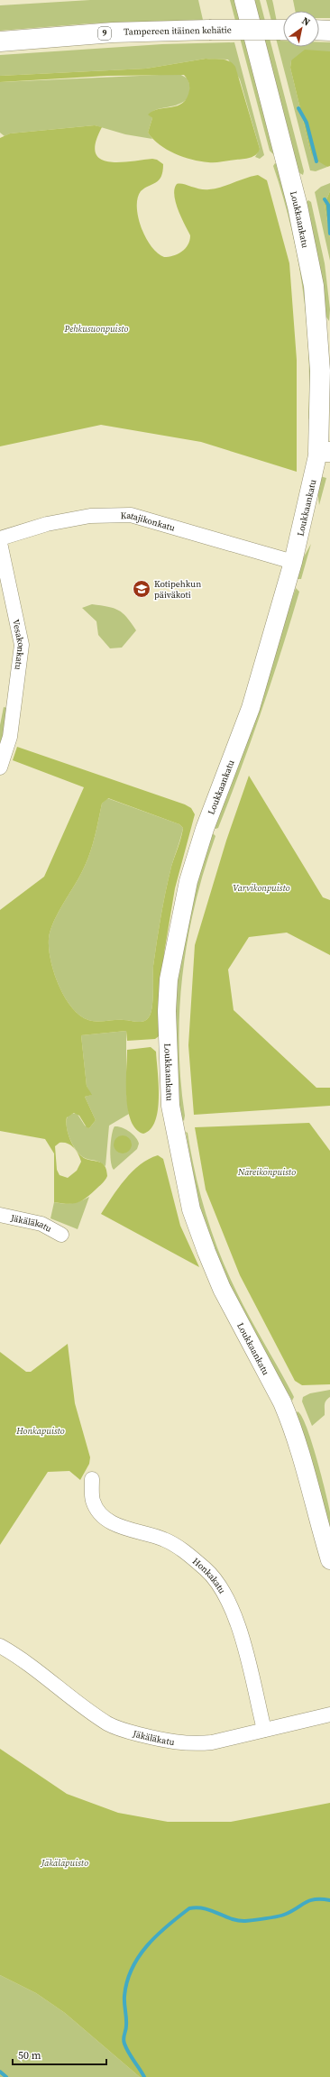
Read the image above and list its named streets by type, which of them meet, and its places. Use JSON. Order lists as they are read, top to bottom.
{
  "streets": {
    "main road": ["Tampereen itäinen kehätie", "9", "Loukkaankatu"],
    "street": [
      "Katajikonkatu",
      "Vesakonkatu",
      "Jäkäläkatu",
      "Honkakatu"
    ]
  },
  "crossings": [
    ["Loukkaankatu", "Katajikonkatu"],
    ["Jäkäläkatu", "Honkakatu"]
  ],
  "parks": [
    "Pehkusuonpuisto",
    "Varvikonpuisto",
    "Näreikönpuisto",
    "Honkapuisto",
    "Jäkäläpuisto"
  ],
  "places": {
    "school or university": ["Kotipehkun päiväkoti"]
  },
  "scale_bar": "50 m",
  "north": "top right"
}
